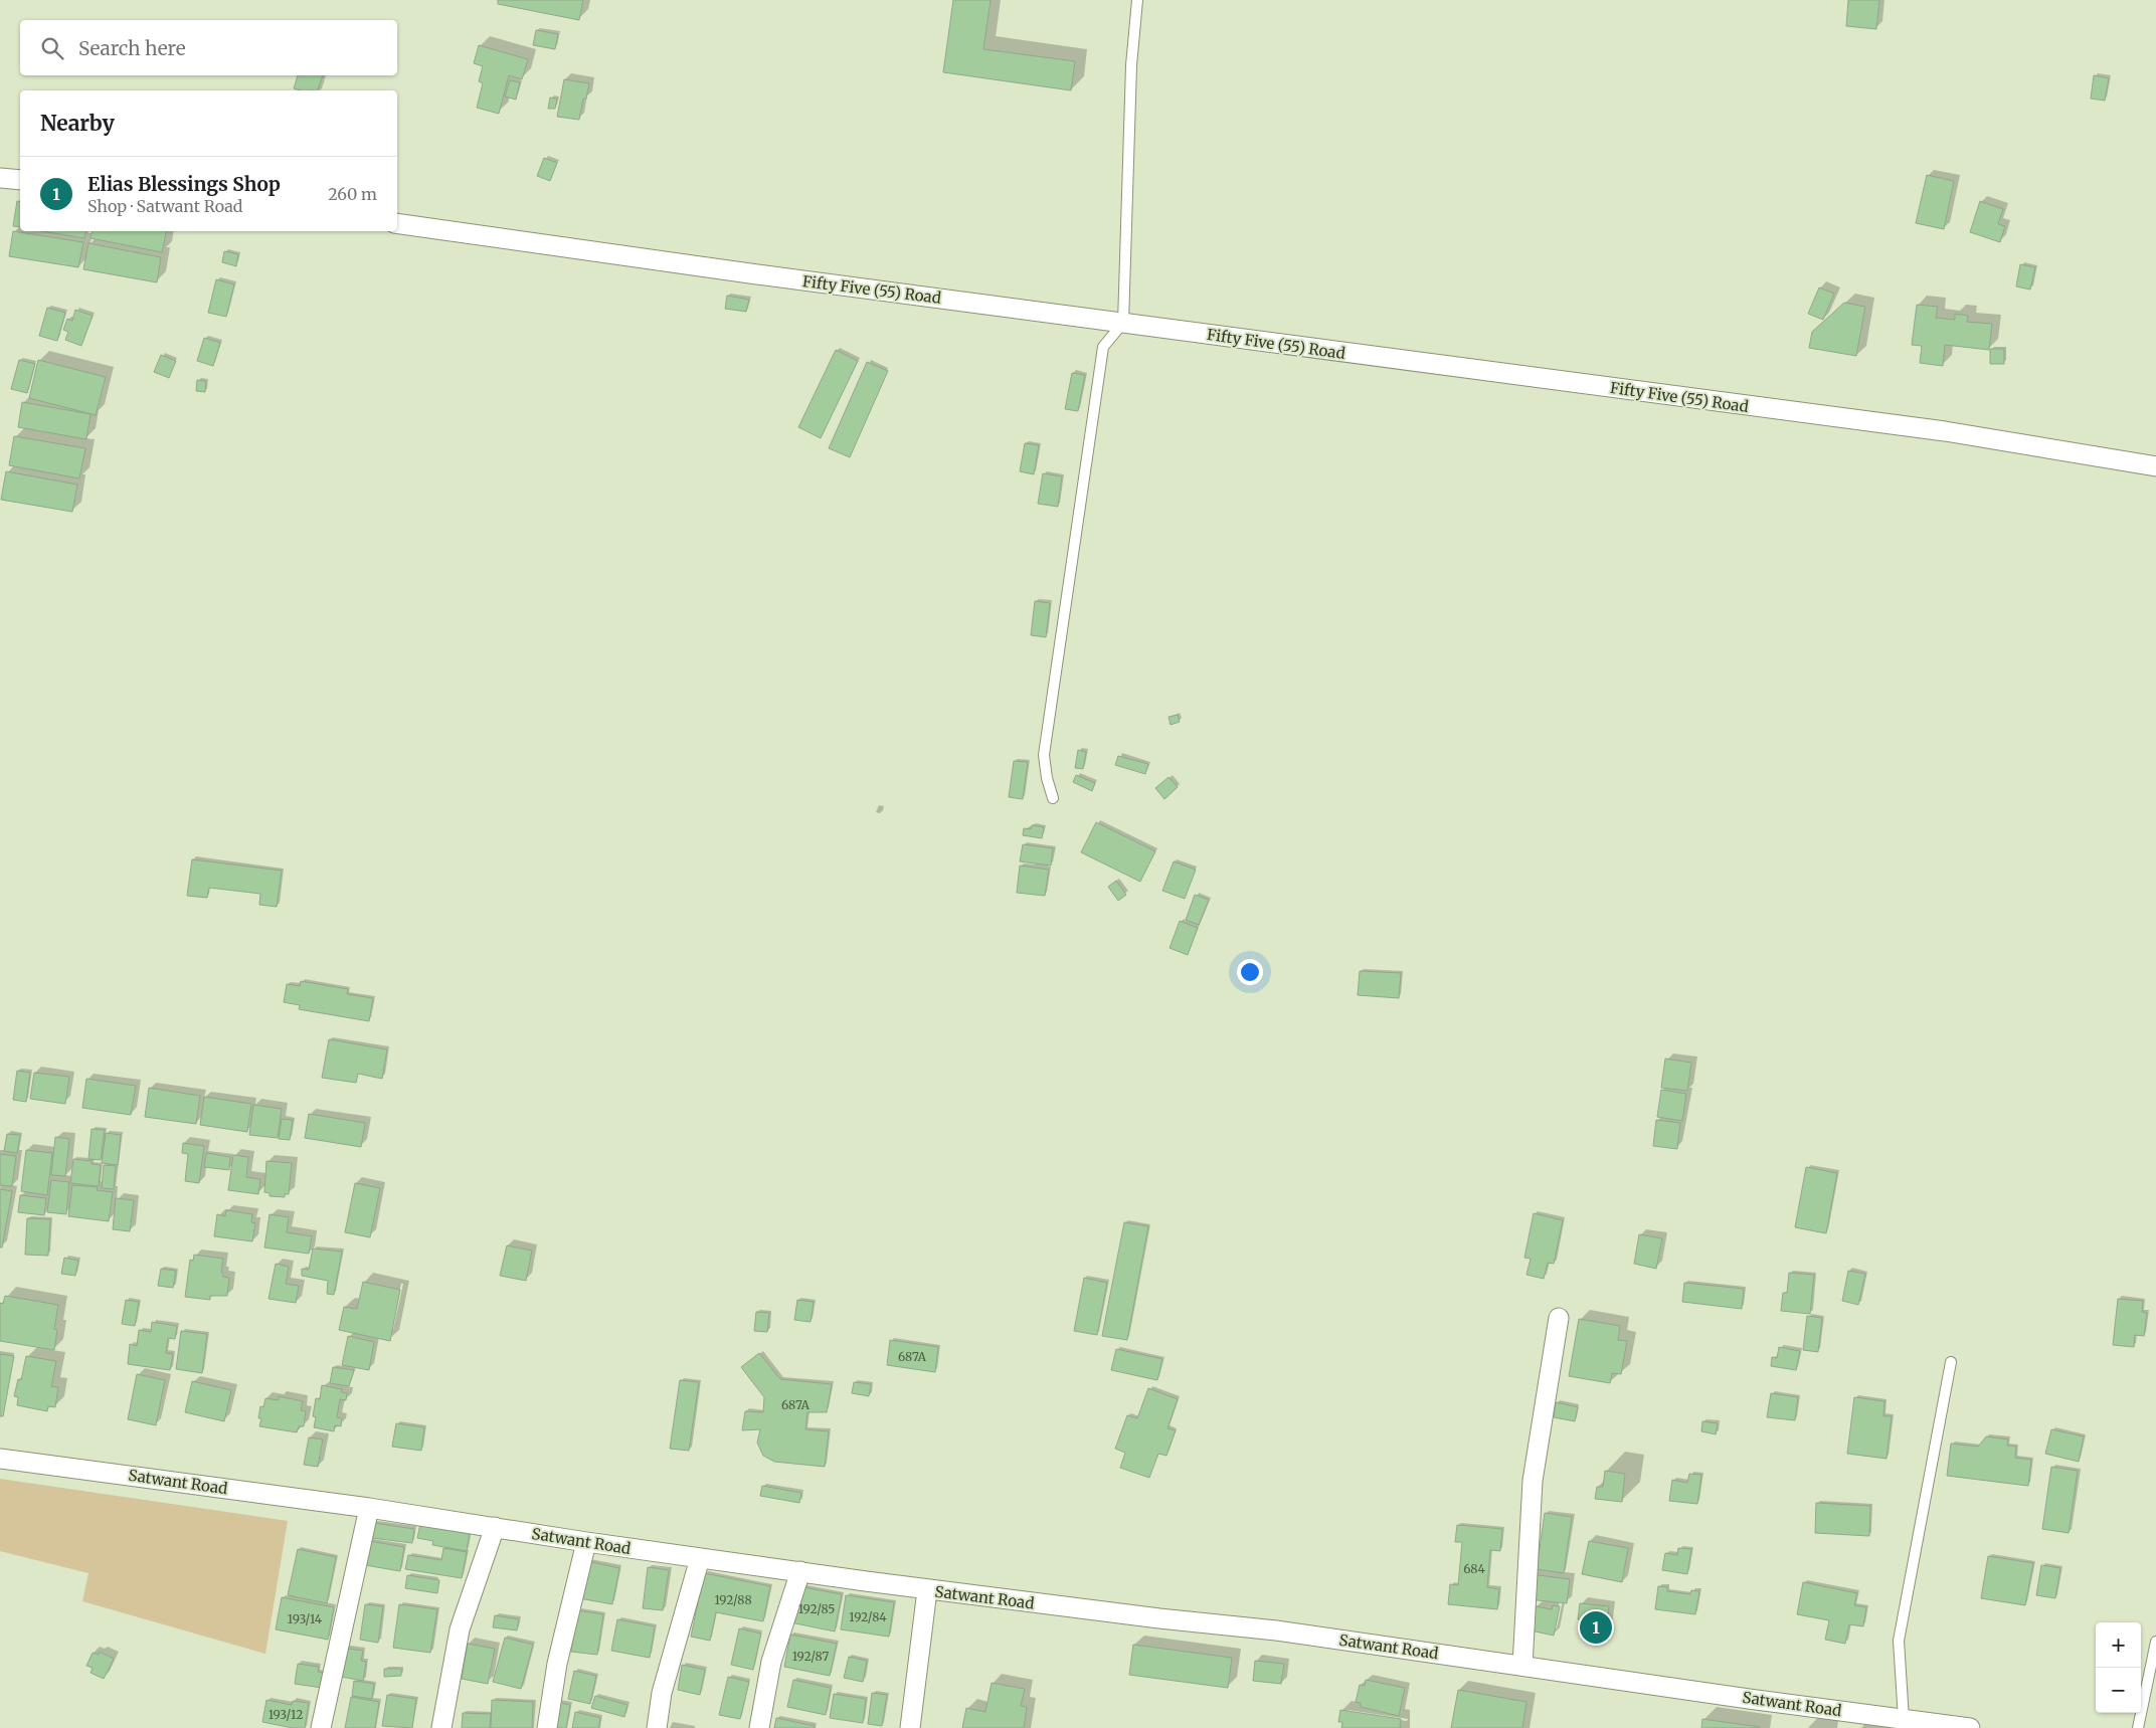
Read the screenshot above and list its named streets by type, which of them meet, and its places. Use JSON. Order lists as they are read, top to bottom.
{
  "streets": {
    "street": ["Fifty Five (55) Road", "Satwant Road"]
  },
  "house_numbers": [
    "687A",
    "687A",
    "684",
    "192/88",
    "192/85",
    "192/84",
    "193/14",
    "192/87",
    "193/12"
  ],
  "page": {
    "search": "Search here",
    "heading": "Nearby",
    "list": [
      {
        "mark": "1",
        "name": "Elias Blessings Shop",
        "note": "Shop · Satwant Road",
        "value": "260 m"
      }
    ],
    "pins": "1",
    "map_buttons": ["+", "−"]
  }
}
